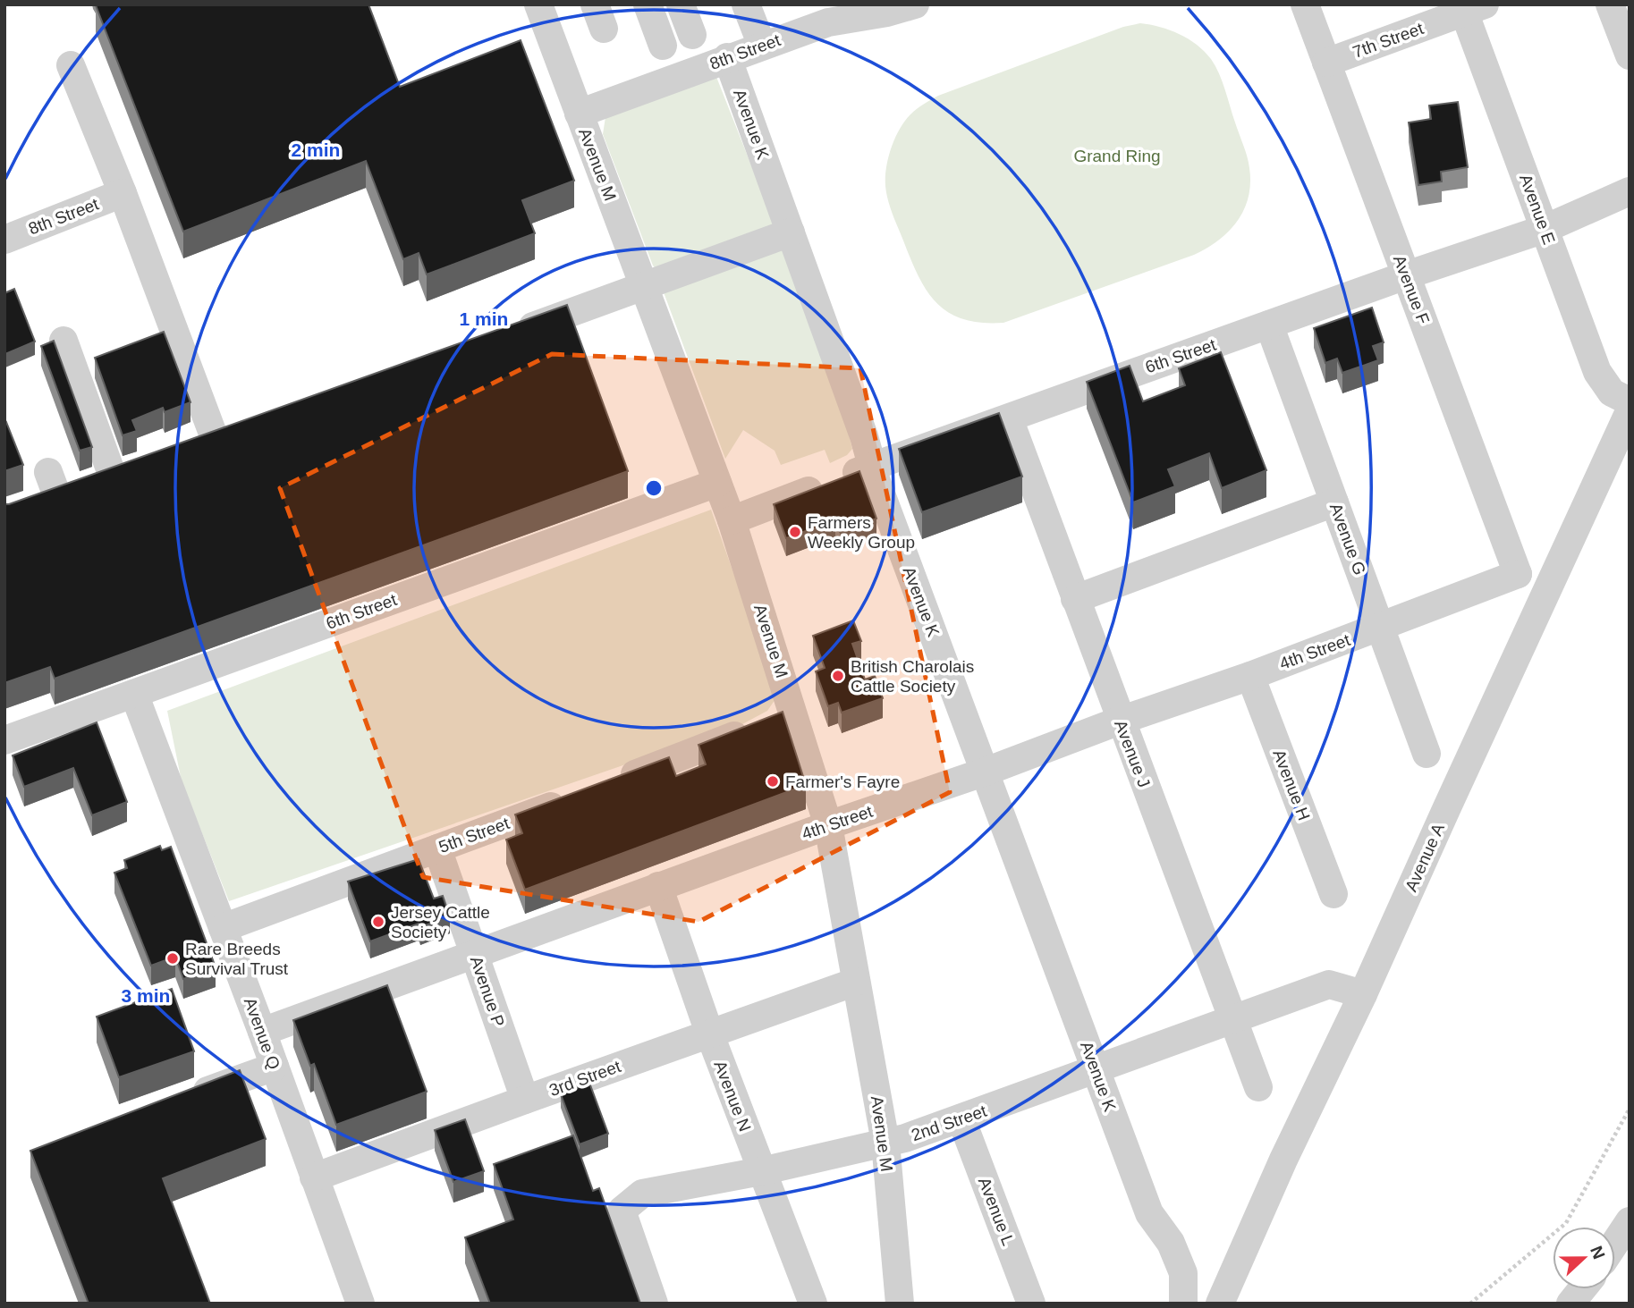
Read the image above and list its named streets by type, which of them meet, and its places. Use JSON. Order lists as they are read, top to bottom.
{
  "streets": {
    "lane": [
      "7th Street",
      "8th Street",
      "Avenue K",
      "Avenue M",
      "Avenue E",
      "Avenue F",
      "6th Street",
      "Avenue G",
      "4th Street",
      "Avenue J",
      "Avenue H",
      "5th Street",
      "Avenue A",
      "Avenue P",
      "Avenue Q",
      "3rd Street",
      "Avenue N",
      "2nd Street",
      "Avenue L"
    ]
  },
  "crossings": [
    ["7th Street", "Avenue E"],
    ["7th Street", "Avenue F"],
    ["8th Street", "Avenue K"],
    ["8th Street", "Avenue M"],
    ["Avenue K", "6th Street"],
    ["Avenue K", "4th Street"],
    ["Avenue K", "2nd Street"],
    ["Avenue M", "6th Street"],
    ["Avenue M", "4th Street"],
    ["Avenue M", "3rd Street"],
    ["Avenue M", "2nd Street"],
    ["Avenue E", "6th Street"],
    ["Avenue F", "6th Street"],
    ["Avenue F", "4th Street"],
    ["6th Street", "Avenue G"],
    ["6th Street", "Avenue J"],
    ["6th Street", "Avenue Q"],
    ["Avenue G", "4th Street"],
    ["4th Street", "Avenue J"],
    ["4th Street", "Avenue H"],
    ["4th Street", "Avenue P"],
    ["4th Street", "Avenue Q"],
    ["4th Street", "Avenue N"],
    ["Avenue J", "2nd Street"],
    ["5th Street", "Avenue P"],
    ["5th Street", "Avenue Q"],
    ["Avenue A", "2nd Street"],
    ["Avenue P", "3rd Street"],
    ["Avenue Q", "3rd Street"],
    ["3rd Street", "Avenue N"],
    ["Avenue N", "2nd Street"],
    ["2nd Street", "Avenue L"]
  ],
  "parks": ["Grand Ring"],
  "places": [
    "Farmers Weekly Group",
    "British Charolais Cattle Society",
    "Farmer's Fayre",
    "Jersey Cattle Society",
    "Rare Breeds Survival Trust"
  ],
  "north": "right",
  "rings": ["2 min", "1 min", "3 min"]
}
